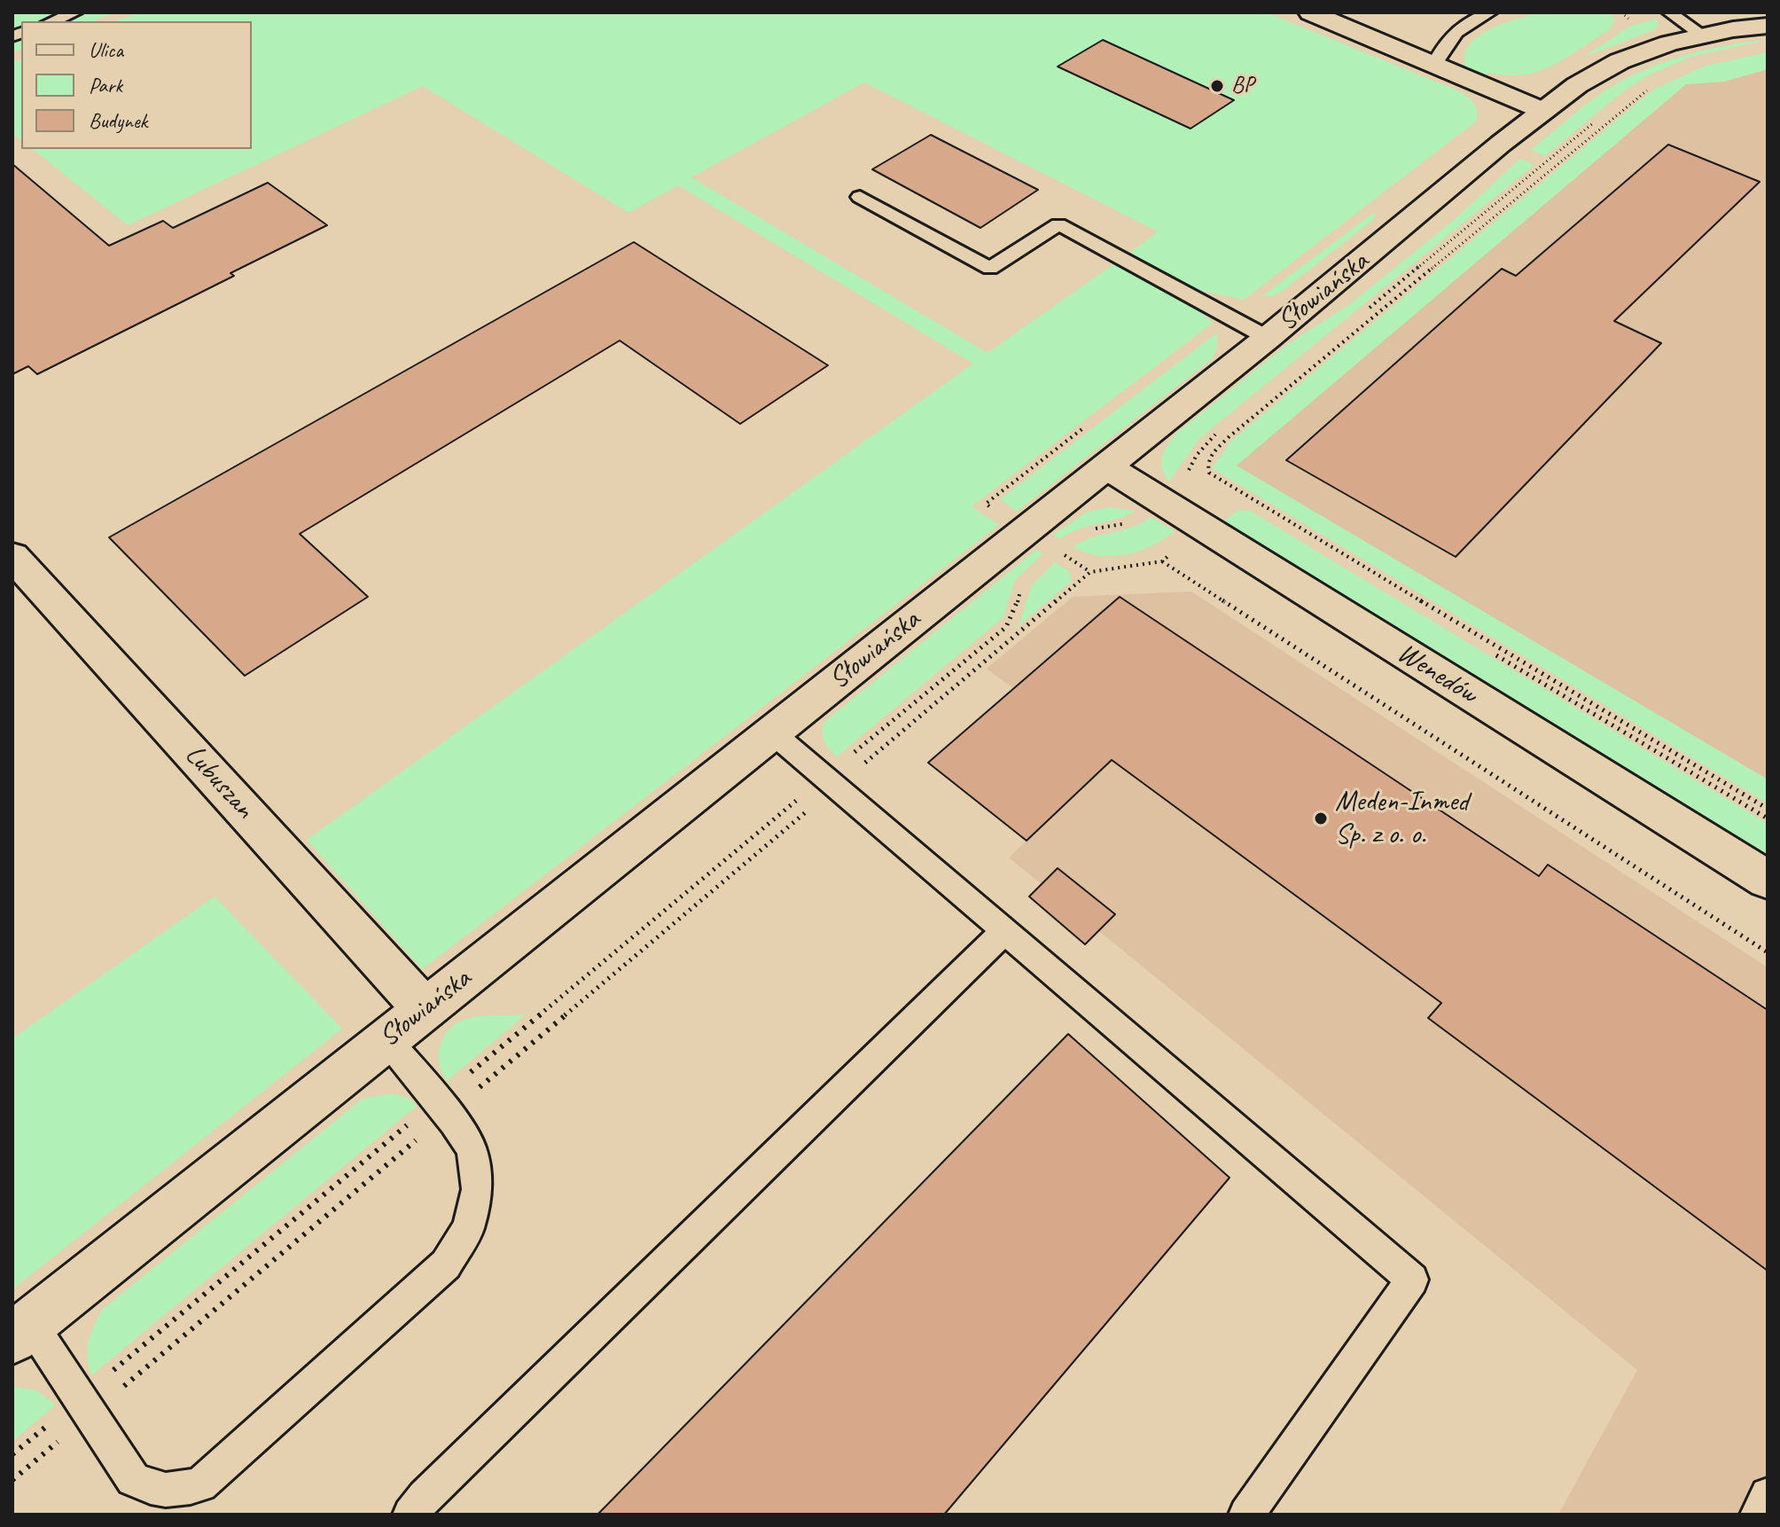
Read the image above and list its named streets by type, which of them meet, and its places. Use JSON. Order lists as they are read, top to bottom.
{
  "streets": {
    "main road": ["Słowiańska", "Wenedów", "Lubuszan"]
  },
  "crossings": [
    ["Słowiańska", "Wenedów"],
    ["Słowiańska", "Lubuszan"]
  ],
  "places": ["BP", "Meden-Inmed Sp. z o. o."],
  "legend": ["Ulica", "Park", "Budynek"]
}
